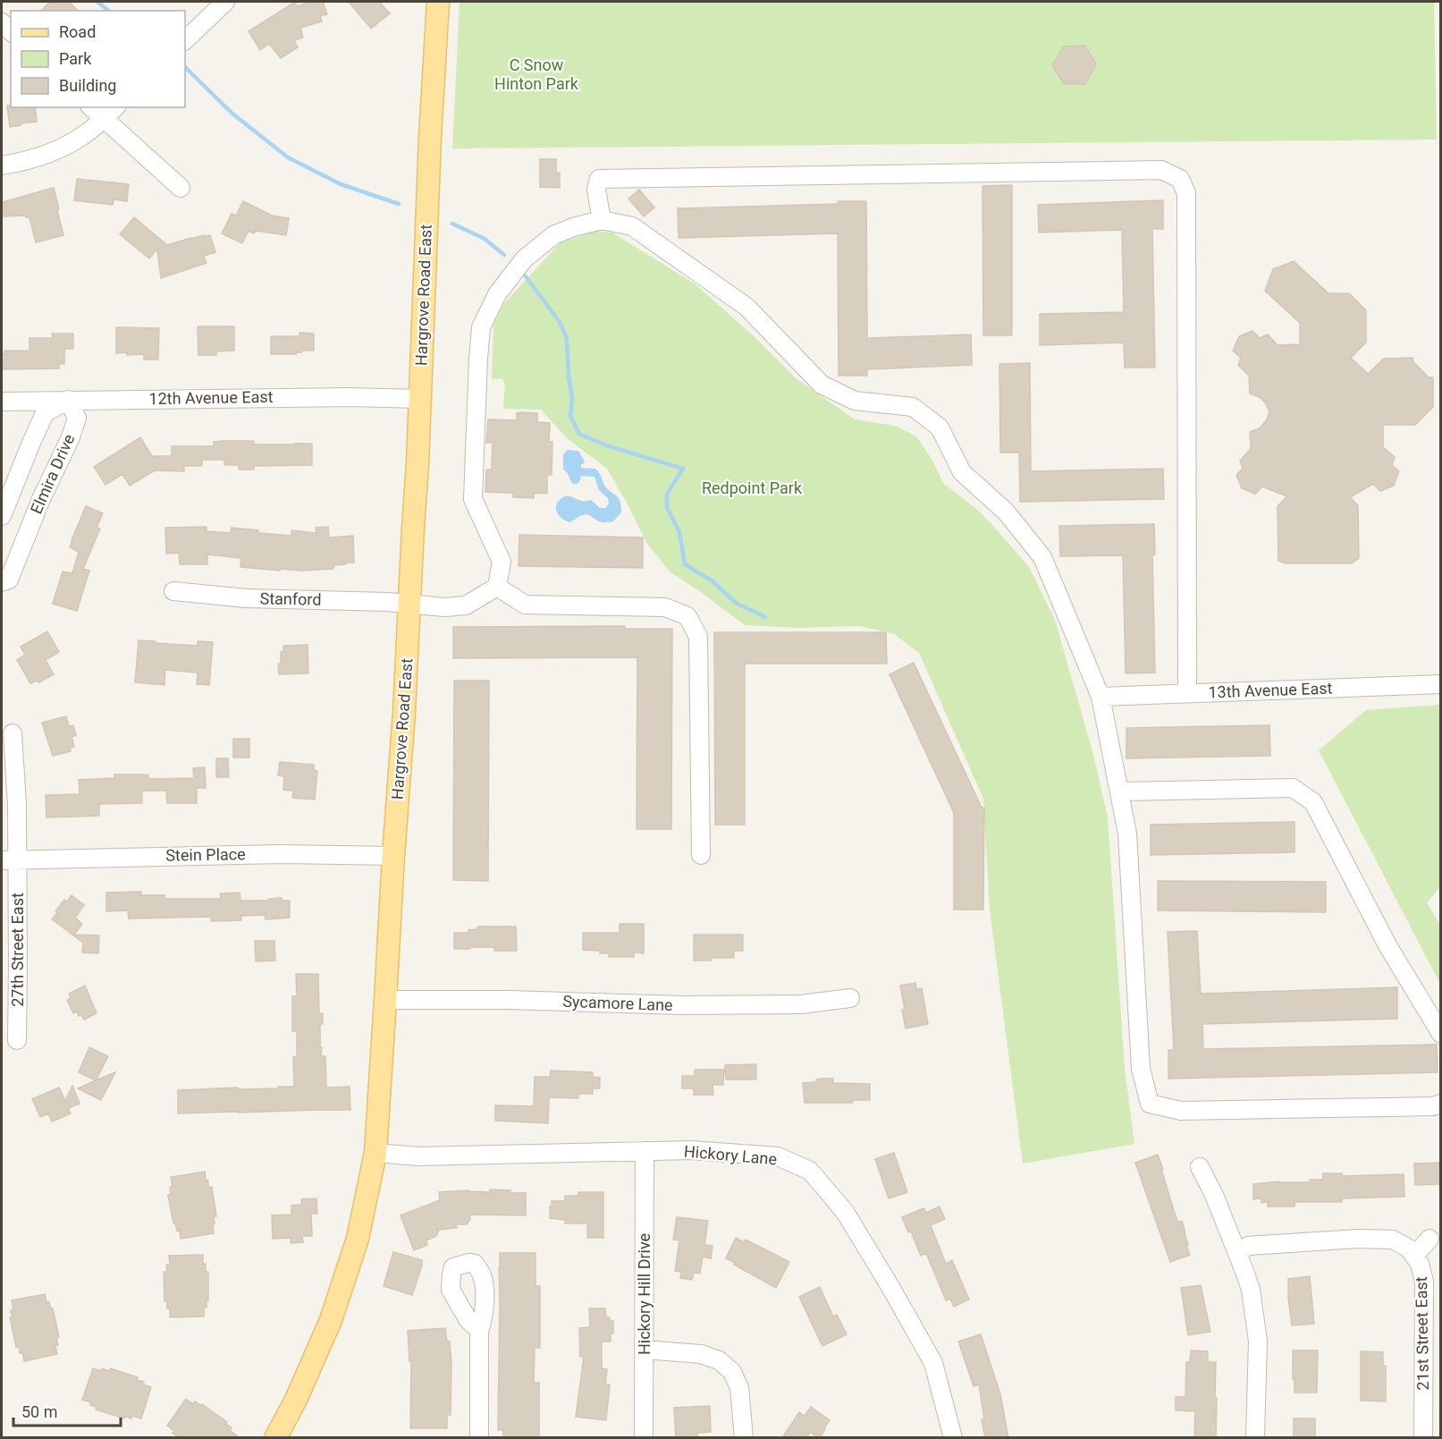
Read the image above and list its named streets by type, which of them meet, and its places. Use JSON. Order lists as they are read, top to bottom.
{
  "streets": {
    "main road": ["Hargrove Road East"],
    "street": [
      "12th Avenue East",
      "Elmira Drive",
      "Stanford",
      "13th Avenue East",
      "Stein Place",
      "27th Street East",
      "Sycamore Lane",
      "Hickory Lane",
      "Hickory Hill Drive",
      "21st Street East"
    ]
  },
  "crossings": [
    ["Hargrove Road East", "12th Avenue East"],
    ["Hargrove Road East", "Stanford"],
    ["Hargrove Road East", "Stein Place"],
    ["Hargrove Road East", "Sycamore Lane"],
    ["Hargrove Road East", "Hickory Lane"],
    ["12th Avenue East", "Elmira Drive"],
    ["Stein Place", "27th Street East"],
    ["Hickory Lane", "Hickory Hill Drive"]
  ],
  "parks": ["C Snow Hinton Park", "Redpoint Park"],
  "legend": ["Road", "Park", "Building"],
  "scale_bar": "50 m"
}
